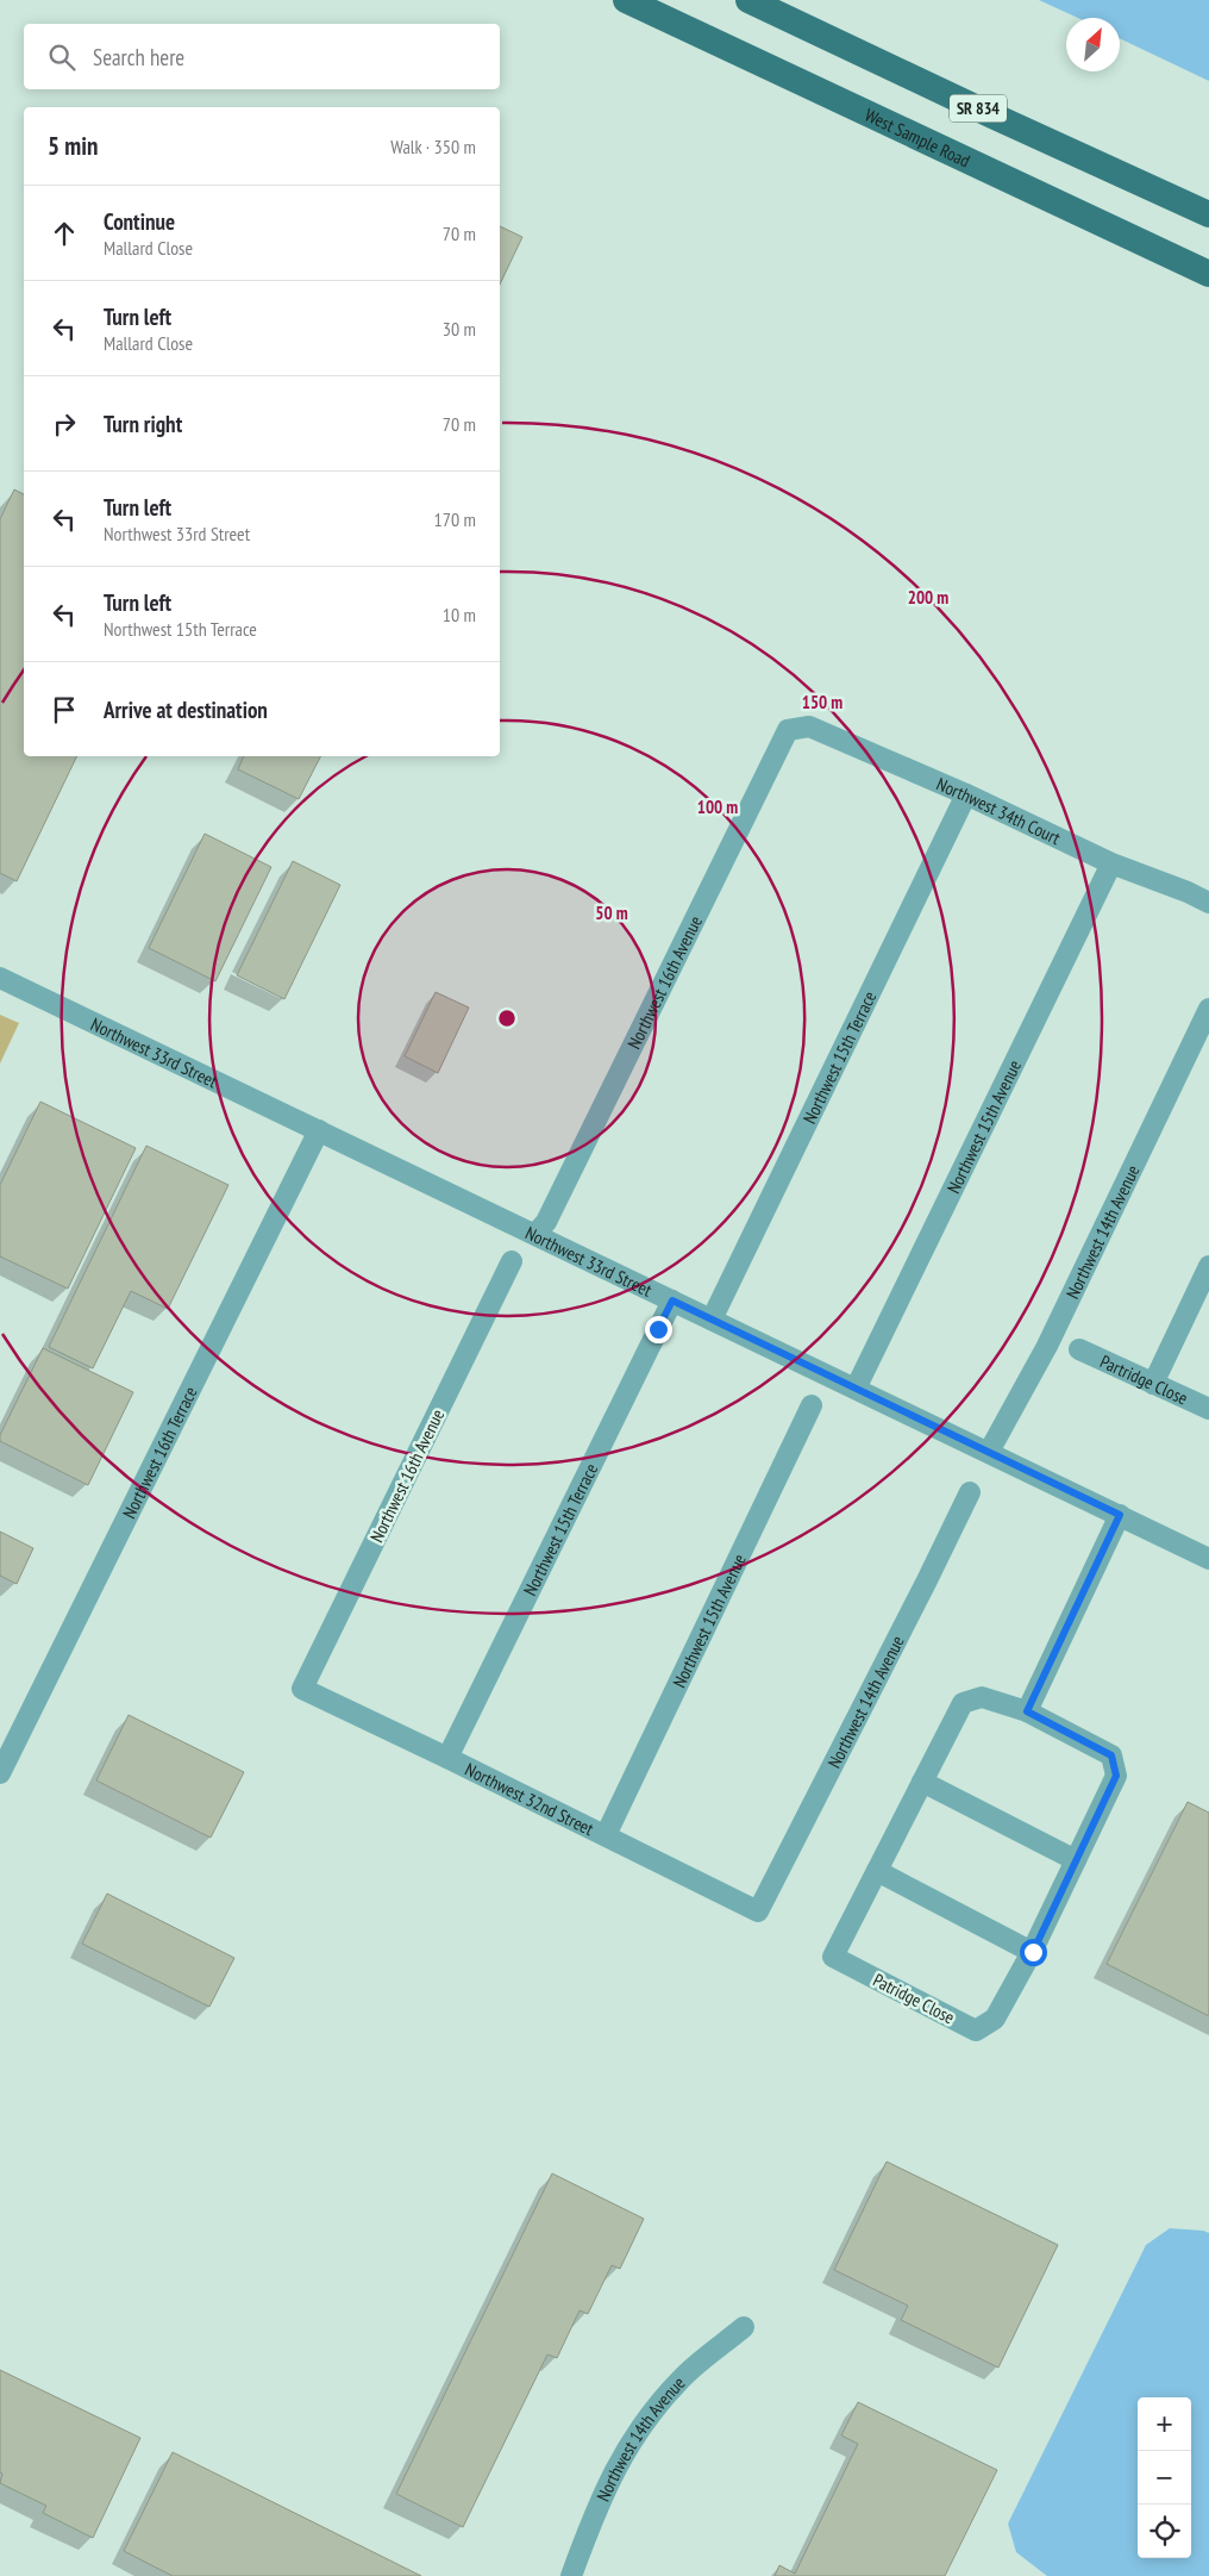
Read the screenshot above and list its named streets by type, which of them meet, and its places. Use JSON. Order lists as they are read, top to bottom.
{
  "streets": {
    "main road": ["SR 834", "West Sample Road"],
    "street": [
      "Northwest 34th Court",
      "Northwest 16th Avenue",
      "Northwest 33rd Street",
      "Northwest 15th Terrace",
      "Northwest 15th Avenue",
      "Northwest 14th Avenue",
      "Partridge Close",
      "Northwest 16th Terrace",
      "Northwest 32nd Street",
      "Patridge Close"
    ]
  },
  "crossings": [
    ["Northwest 34th Court", "Northwest 16th Avenue"],
    ["Northwest 34th Court", "Northwest 15th Terrace"],
    ["Northwest 34th Court", "Northwest 15th Avenue"],
    ["Northwest 16th Avenue", "Northwest 33rd Street"],
    ["Northwest 16th Avenue", "Northwest 32nd Street"],
    ["Northwest 33rd Street", "Northwest 15th Terrace"],
    ["Northwest 33rd Street", "Northwest 15th Avenue"],
    ["Northwest 33rd Street", "Northwest 14th Avenue"],
    ["Northwest 33rd Street", "Northwest 16th Terrace"],
    ["Northwest 15th Terrace", "Northwest 32nd Street"],
    ["Northwest 15th Avenue", "Northwest 32nd Street"],
    ["Northwest 14th Avenue", "Northwest 32nd Street"]
  ],
  "north": "top right",
  "page": {
    "search": "Search here",
    "heading": ["5 min", "Walk · 350 m"],
    "list": [
      ["Continue", "Mallard Close", "70 m"],
      ["Turn left", "Mallard Close", "30 m"],
      ["Turn right", "70 m"],
      ["Turn left", "Northwest 33rd Street", "170 m"],
      ["Turn left", "Northwest 15th Terrace", "10 m"],
      "Arrive at destination"
    ],
    "map_buttons": ["+", "−"]
  },
  "rings": [
    "200 m",
    "150 m",
    "100 m",
    "50 m"
  ]
}
